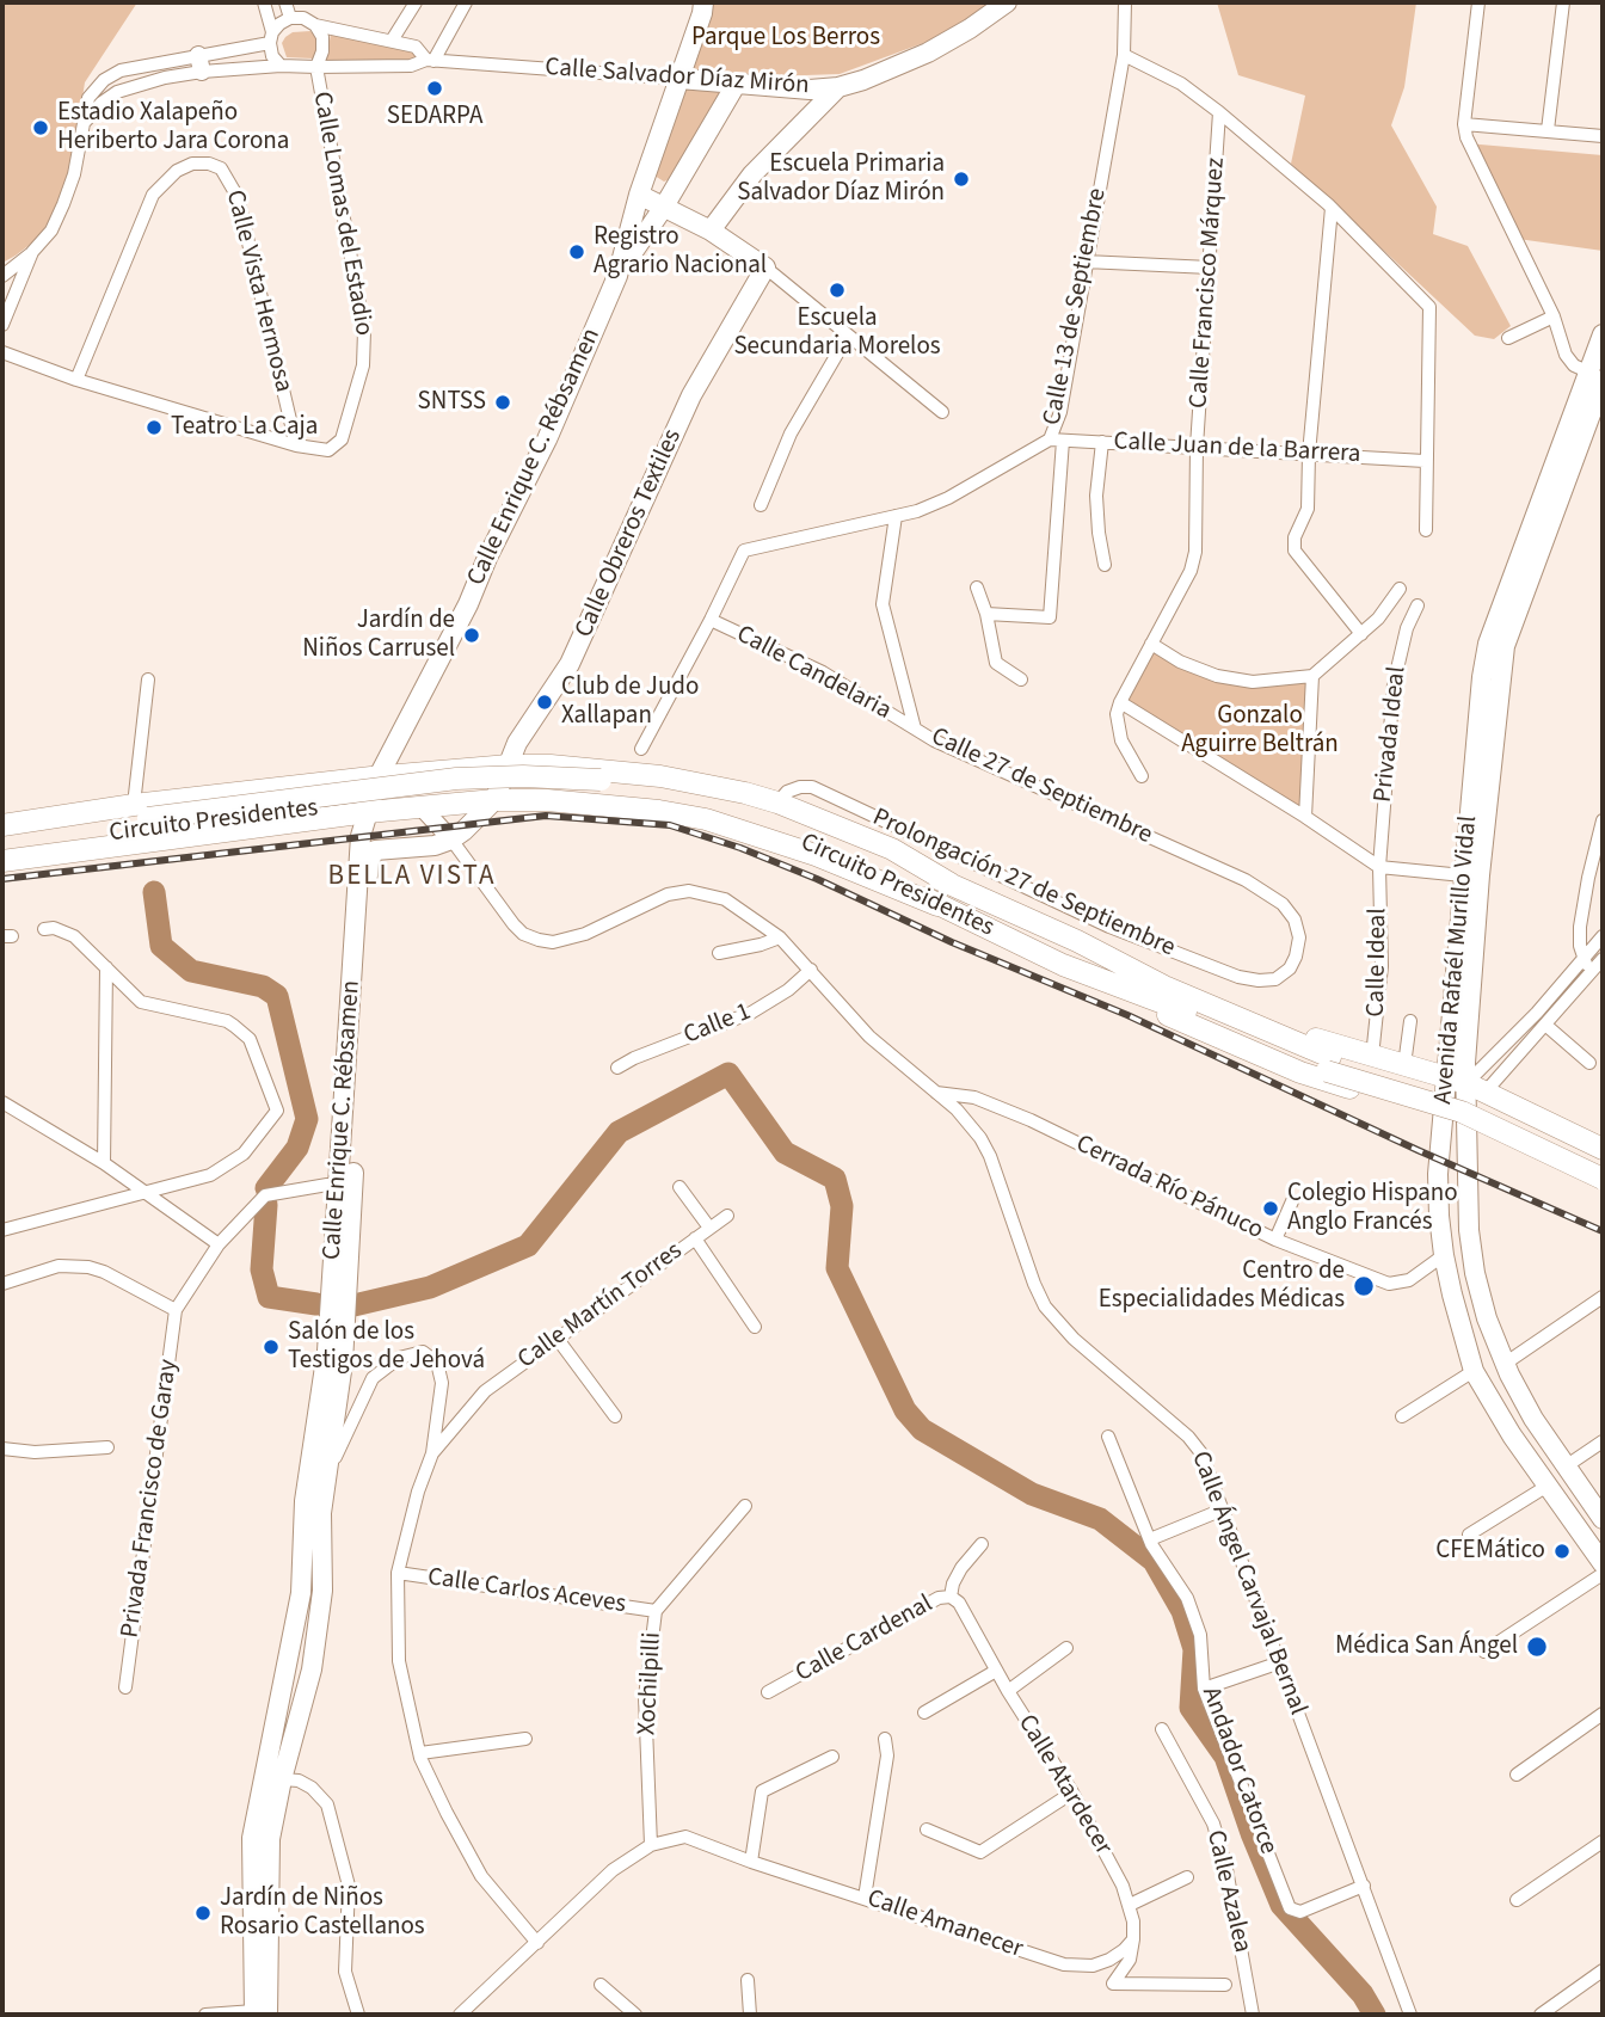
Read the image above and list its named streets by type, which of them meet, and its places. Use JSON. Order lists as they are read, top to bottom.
{
  "streets": {
    "main road": [
      "Calle Salvador Díaz Mirón",
      "Calle Enrique C. Rébsamen",
      "Calle Obreros Textiles",
      "Circuito Presidentes",
      "Avenida Rafaél Murillo Vidal"
    ],
    "street": [
      "Calle Lomas del Estadio",
      "Calle Francisco Márquez",
      "Calle Vista Hermosa",
      "Calle 13 de Septiembre",
      "Calle Juan de la Barrera",
      "Calle Candelaria",
      "Privada Ideal",
      "Calle 27 de Septiembre",
      "Prolongación 27 de Septiembre",
      "Calle Ideal",
      "Calle 1",
      "Cerrada Río Pánuco",
      "Calle Martín Torres",
      "Privada Francisco de Garay",
      "Calle Ángel Carvajal Bernal",
      "Calle Carlos Aceves",
      "Calle Cardenal",
      "Xochilpilli",
      "Andador Catorce",
      "Calle Atardecer",
      "Calle Azalea",
      "Calle Amanecer"
    ]
  },
  "crossings": [
    ["Calle Salvador Díaz Mirón", "Calle Lomas del Estadio"],
    ["Calle Salvador Díaz Mirón", "Calle Enrique C. Rébsamen"],
    ["Calle Lomas del Estadio", "Calle Vista Hermosa"],
    ["Calle Francisco Márquez", "Calle Juan de la Barrera"],
    ["Calle 13 de Septiembre", "Calle Juan de la Barrera"],
    ["Calle 13 de Septiembre", "Calle Candelaria"],
    ["Calle 13 de Septiembre", "Calle 27 de Septiembre"],
    ["Calle Enrique C. Rébsamen", "Calle Ángel Carvajal Bernal"],
    ["Calle Candelaria", "Calle 27 de Septiembre"],
    ["Privada Ideal", "Calle Ideal"],
    ["Calle 27 de Septiembre", "Prolongación 27 de Septiembre"],
    ["Avenida Rafaél Murillo Vidal", "Cerrada Río Pánuco"],
    ["Calle 1", "Calle Ángel Carvajal Bernal"],
    ["Cerrada Río Pánuco", "Calle Ángel Carvajal Bernal"],
    ["Calle Martín Torres", "Calle Carlos Aceves"],
    ["Calle Martín Torres", "Calle Amanecer"],
    ["Calle Ángel Carvajal Bernal", "Andador Catorce"],
    ["Calle Carlos Aceves", "Xochilpilli"],
    ["Calle Cardenal", "Calle Atardecer"],
    ["Xochilpilli", "Calle Amanecer"],
    ["Calle Atardecer", "Calle Amanecer"]
  ],
  "districts": ["BELLA VISTA"],
  "parks": ["Parque Los Berros", "Gonzalo Aguirre Beltrán"],
  "places": [
    "SEDARPA",
    "Estadio Xalapeño Heriberto Jara Corona",
    "Escuela Primaria Salvador Díaz Mirón",
    "Registro Agrario Nacional",
    "Escuela Secundaria Morelos",
    "SNTSS",
    "Teatro La Caja",
    "Jardín de Niños Carrusel",
    "Club de Judo Xallapan",
    "Colegio Hispano Anglo Francés",
    "Centro de Especialidades Médicas",
    "Salón de los Testigos de Jehová",
    "CFEMático",
    "Médica San Ángel",
    "Jardín de Niños Rosario Castellanos"
  ]
}
